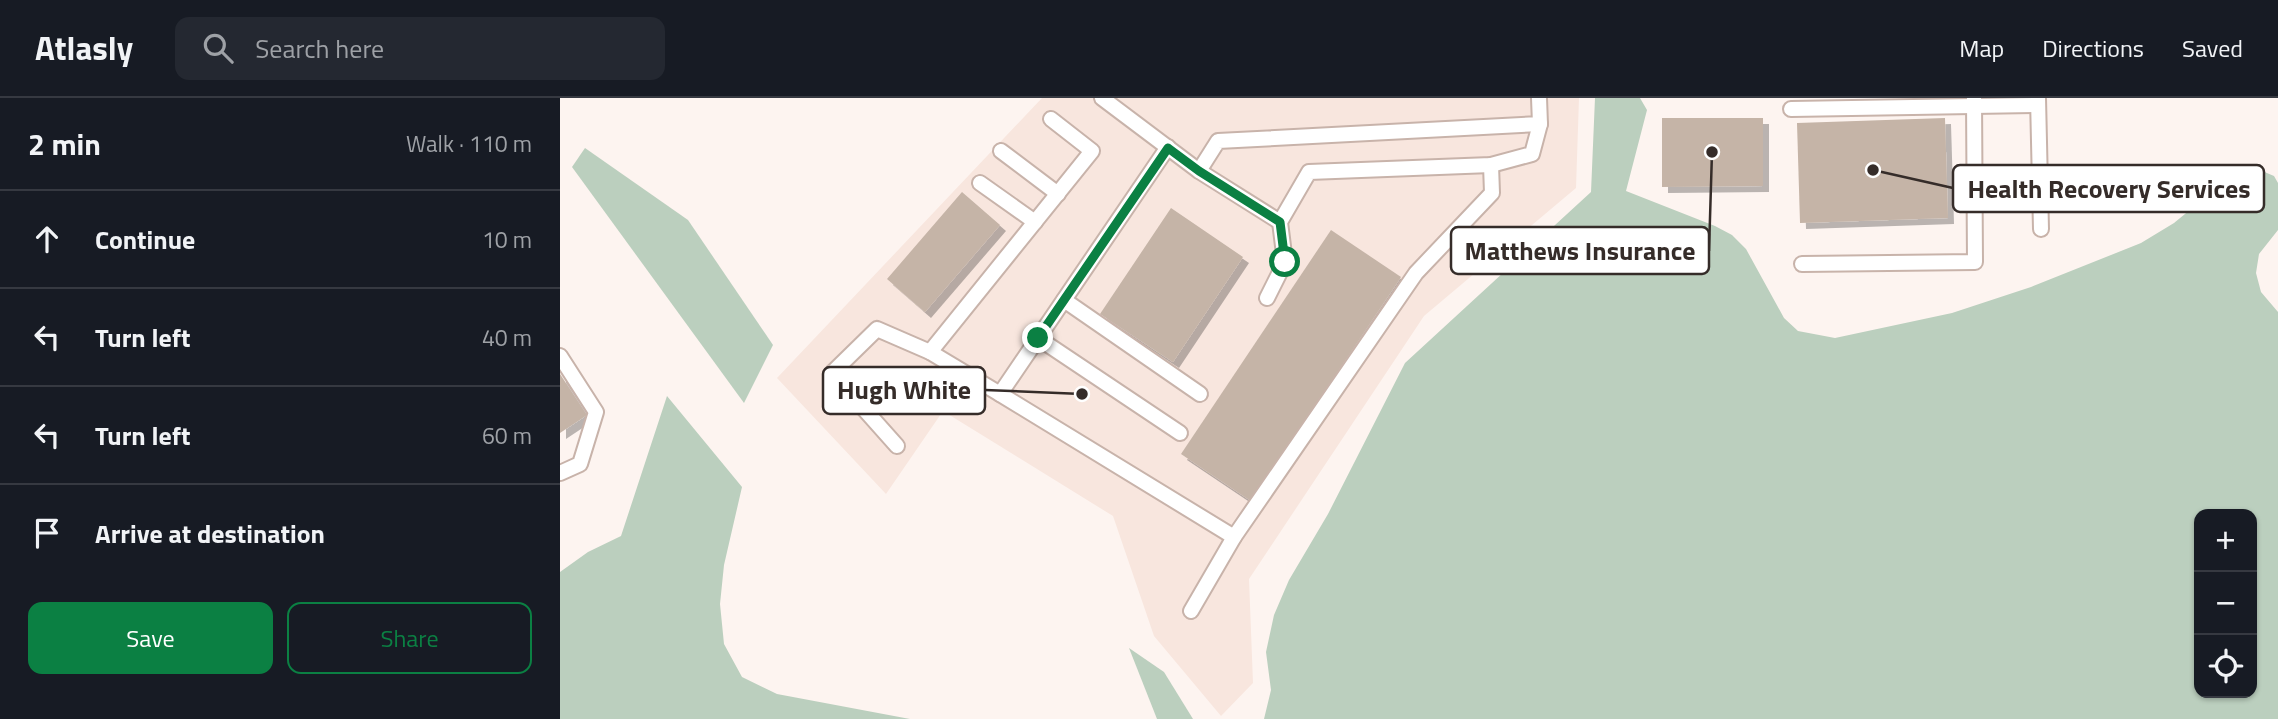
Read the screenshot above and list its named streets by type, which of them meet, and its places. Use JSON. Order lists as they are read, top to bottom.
{
  "places": ["Matthews Insurance", "Health Recovery Services", "Hugh White"],
  "page": {
    "header": "Atlasly",
    "search": "Search here",
    "nav": ["Map", "Directions", "Saved"],
    "heading": ["2 min", "Walk · 110 m"],
    "list": [
      ["Continue", "10 m"],
      ["Turn left", "40 m"],
      ["Turn left", "60 m"],
      "Arrive at destination"
    ],
    "map_buttons": ["+", "−"],
    "buttons": ["Save", "Share"]
  }
}
